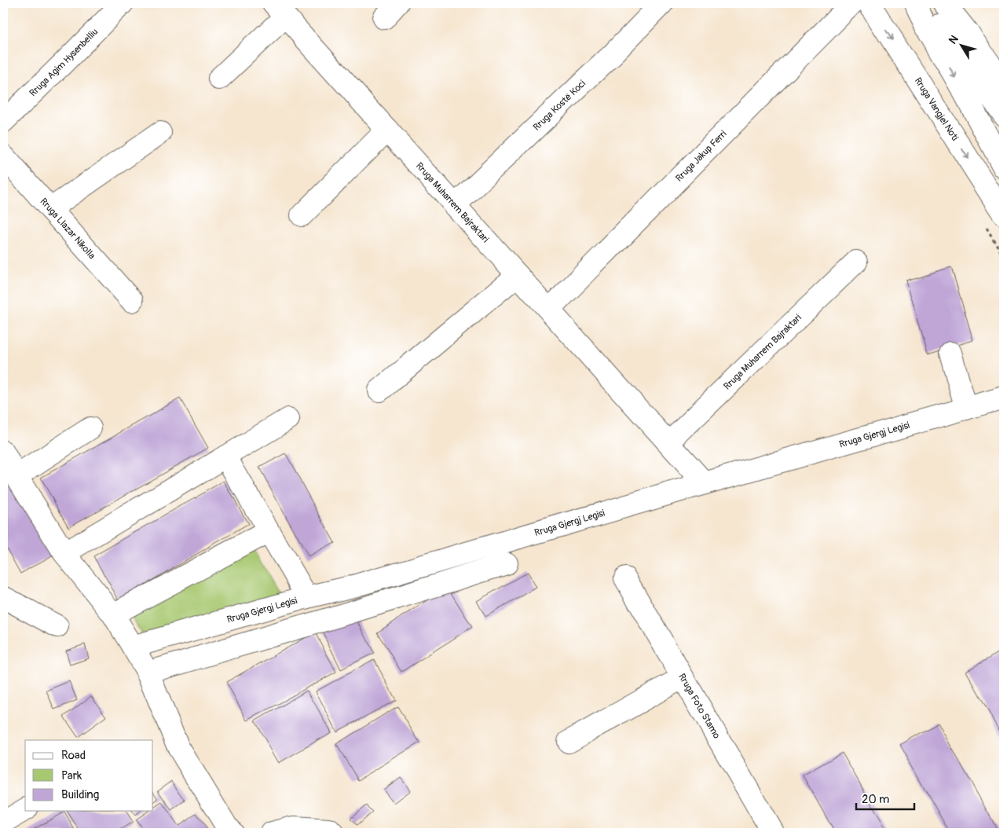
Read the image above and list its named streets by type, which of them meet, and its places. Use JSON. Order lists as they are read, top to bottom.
{
  "streets": {
    "main road": [
      "Rruga Agim Hysenbelliu",
      "Rruga Kostë Koci",
      "Rruga Vangjel Noti",
      "Rruga Jakup Ferri",
      "Rruga Muharrem Bajraktari",
      "Rruga Llazar Nikolla",
      "Rruga Gjergj Legisi",
      "Rruga Foto Stamo"
    ]
  },
  "crossings": [
    ["Rruga Kostë Koci", "Rruga Muharrem Bajraktari"],
    ["Rruga Jakup Ferri", "Rruga Muharrem Bajraktari"],
    ["Rruga Muharrem Bajraktari", "Rruga Gjergj Legisi"]
  ],
  "legend": ["Road", "Park", "Building"],
  "scale_bar": "20 m",
  "north": "top left"
}
